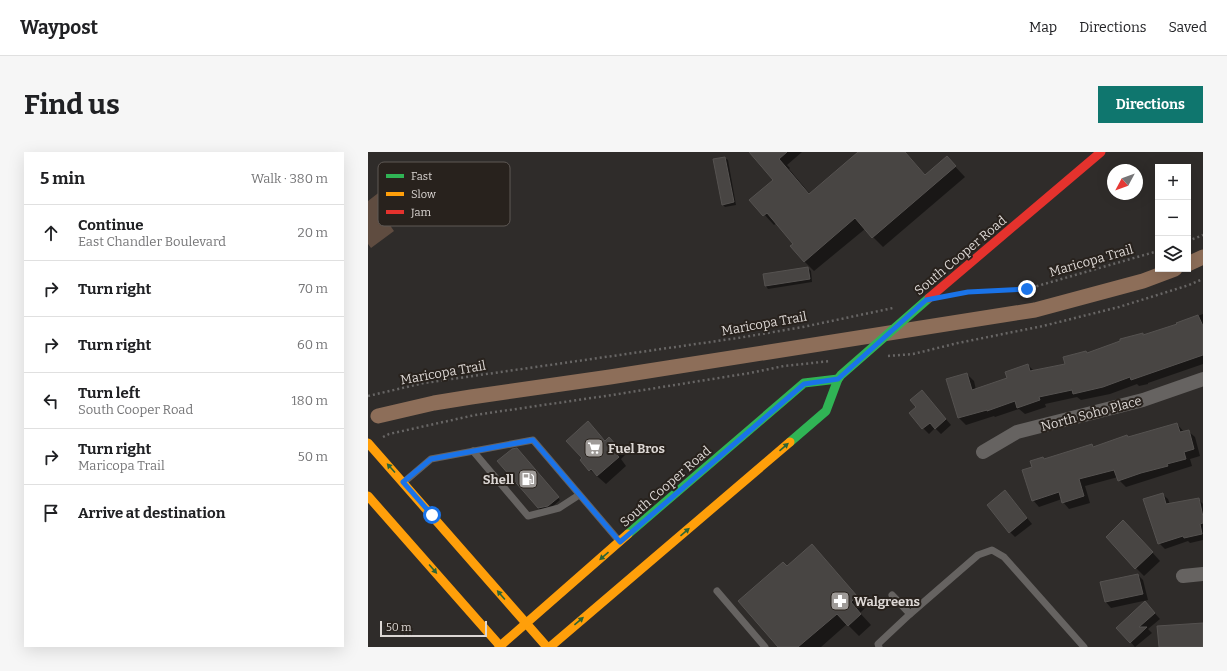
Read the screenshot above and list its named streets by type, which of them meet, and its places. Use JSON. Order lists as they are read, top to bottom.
{
  "streets": {
    "main road": ["South Cooper Road"],
    "street": ["North Soho Place"],
    "path": ["Maricopa Trail"]
  },
  "places": {
    "supermarket": ["Fuel Bros"],
    "fuel station": ["Shell"],
    "pharmacy": ["Walgreens"]
  },
  "legend": ["Fast", "Slow", "Jam"],
  "scale_bar": "50 m",
  "north": "bottom left",
  "page": {
    "header": "Waypost",
    "nav": ["Map", "Directions", "Saved"],
    "buttons": "Directions",
    "title": "Find us",
    "heading": ["5 min", "Walk · 380 m"],
    "map_buttons": ["+", "−"],
    "list": [
      ["Continue", "East Chandler Boulevard", "20 m"],
      ["Turn right", "70 m"],
      ["Turn right", "60 m"],
      ["Turn left", "South Cooper Road", "180 m"],
      ["Turn right", "Maricopa Trail", "50 m"],
      "Arrive at destination"
    ],
    "scale": "50 m"
  }
}
